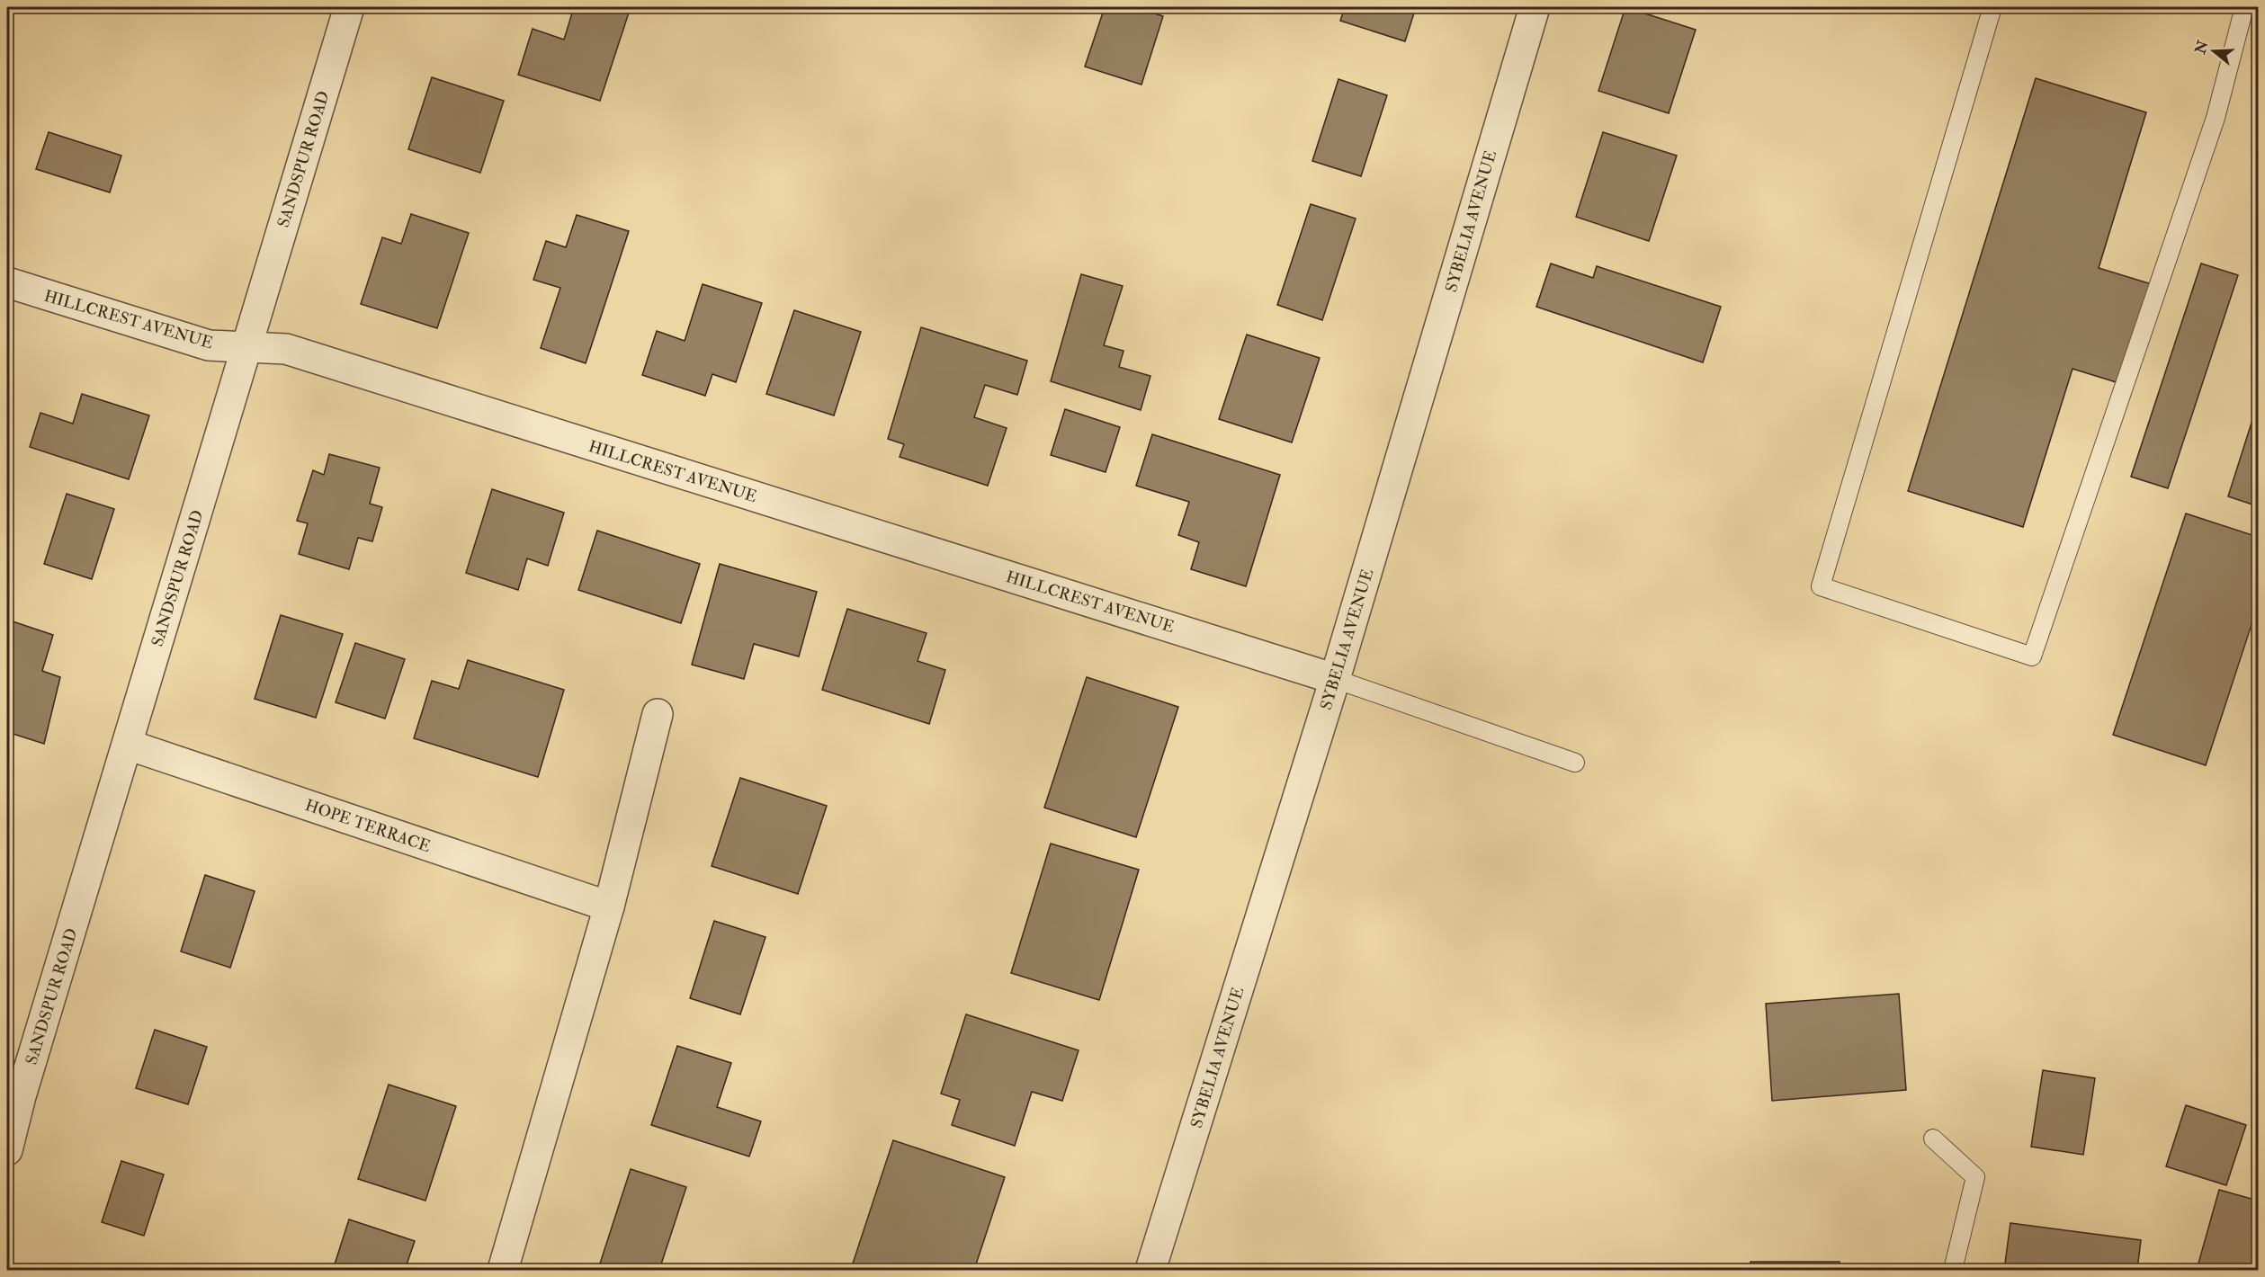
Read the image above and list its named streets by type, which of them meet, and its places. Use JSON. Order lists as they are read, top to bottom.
{
  "streets": {
    "street": [
      "SANDSPUR ROAD",
      "SYBELIA AVENUE",
      "HILLCREST AVENUE",
      "HOPE TERRACE"
    ]
  },
  "crossings": [
    ["SANDSPUR ROAD", "HILLCREST AVENUE"],
    ["SANDSPUR ROAD", "HOPE TERRACE"],
    ["SYBELIA AVENUE", "HILLCREST AVENUE"]
  ],
  "north": "left"
}
